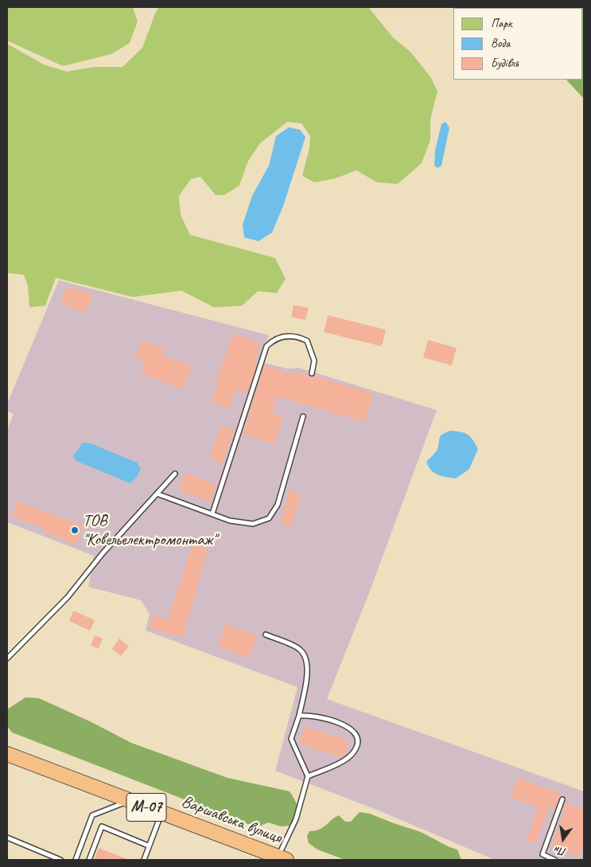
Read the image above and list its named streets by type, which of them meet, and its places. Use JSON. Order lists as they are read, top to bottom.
{
  "streets": {
    "highway": ["М-07", "Варшавська вулиця"]
  },
  "places": ["ТОВ \"Ковельелектромонтаж\""],
  "legend": ["Парк", "Вода", "Будівля"],
  "north": "bottom"
}
